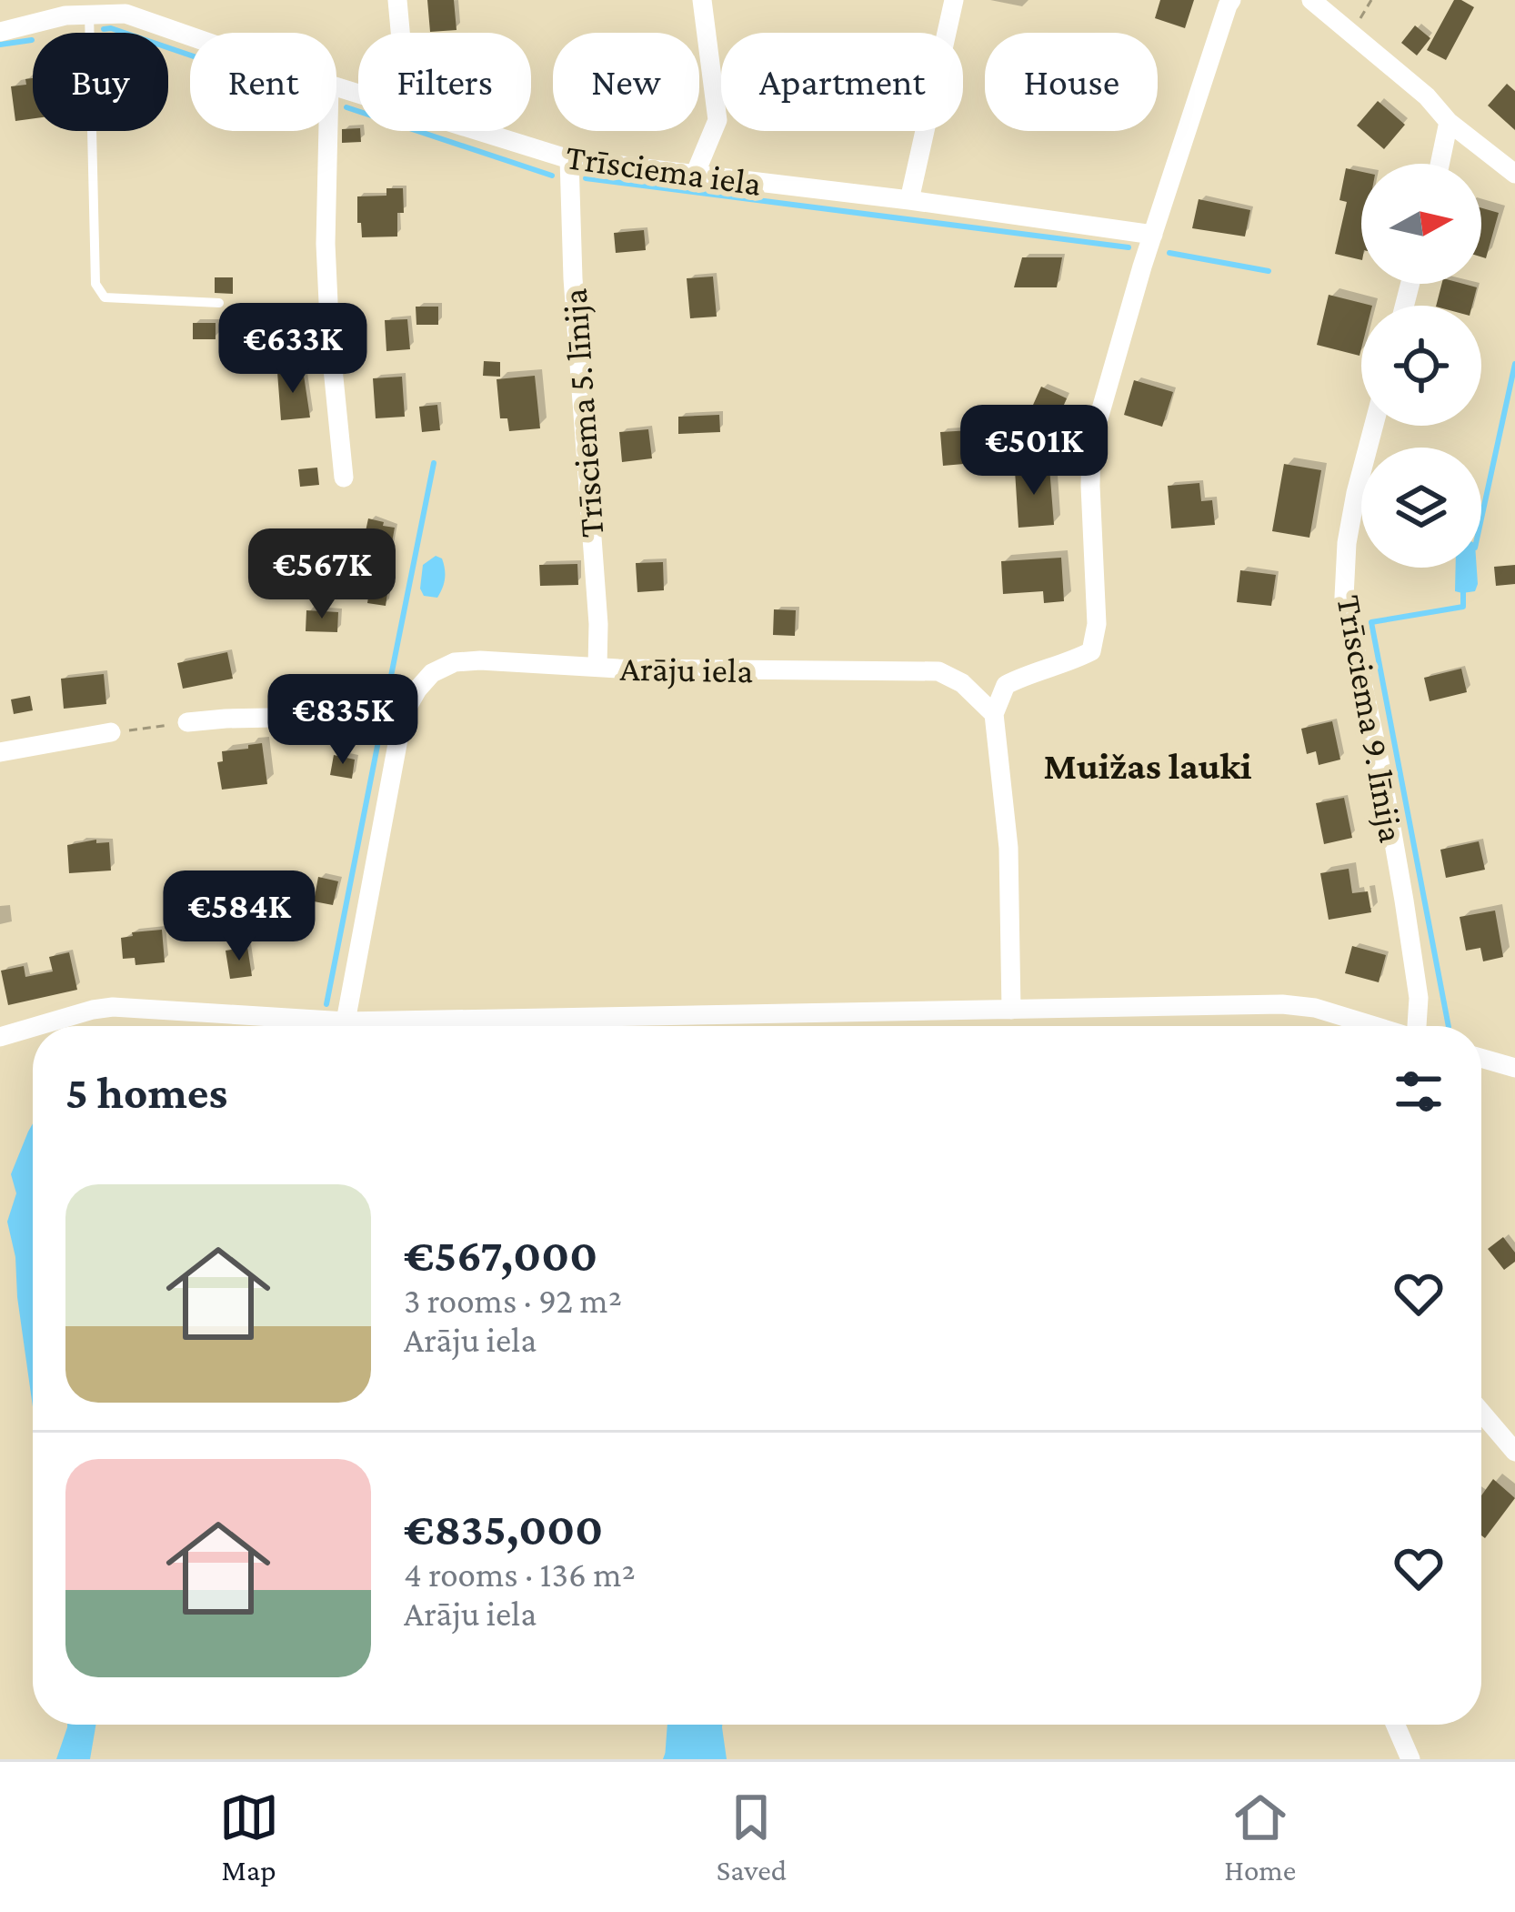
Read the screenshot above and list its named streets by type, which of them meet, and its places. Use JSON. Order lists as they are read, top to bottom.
{
  "streets": {
    "street": [
      "Trīsciema iela",
      "Trīsciema 5. līnija",
      "Arāju iela",
      "Trīsciema 9. līnija"
    ]
  },
  "crossings": [
    ["Trīsciema iela", "Trīsciema 5. līnija"],
    ["Trīsciema 5. līnija", "Arāju iela"]
  ],
  "districts": ["Muižas lauki"],
  "north": "right",
  "page": {
    "chip": [
      "Buy",
      "Rent",
      "Filters",
      "New",
      "Apartment",
      "House"
    ],
    "price": [
      "€633K",
      "€501K",
      "€567K",
      "€835K",
      "€584K"
    ],
    "heading": "5 homes",
    "list": [
      {
        "name": "€567,000",
        "note": "3 rooms · 92 m² · Arāju iela"
      },
      {
        "name": "€835,000",
        "note": "4 rooms · 136 m² · Arāju iela"
      }
    ],
    "tabs": ["Map", "Saved", "Home"]
  }
}
